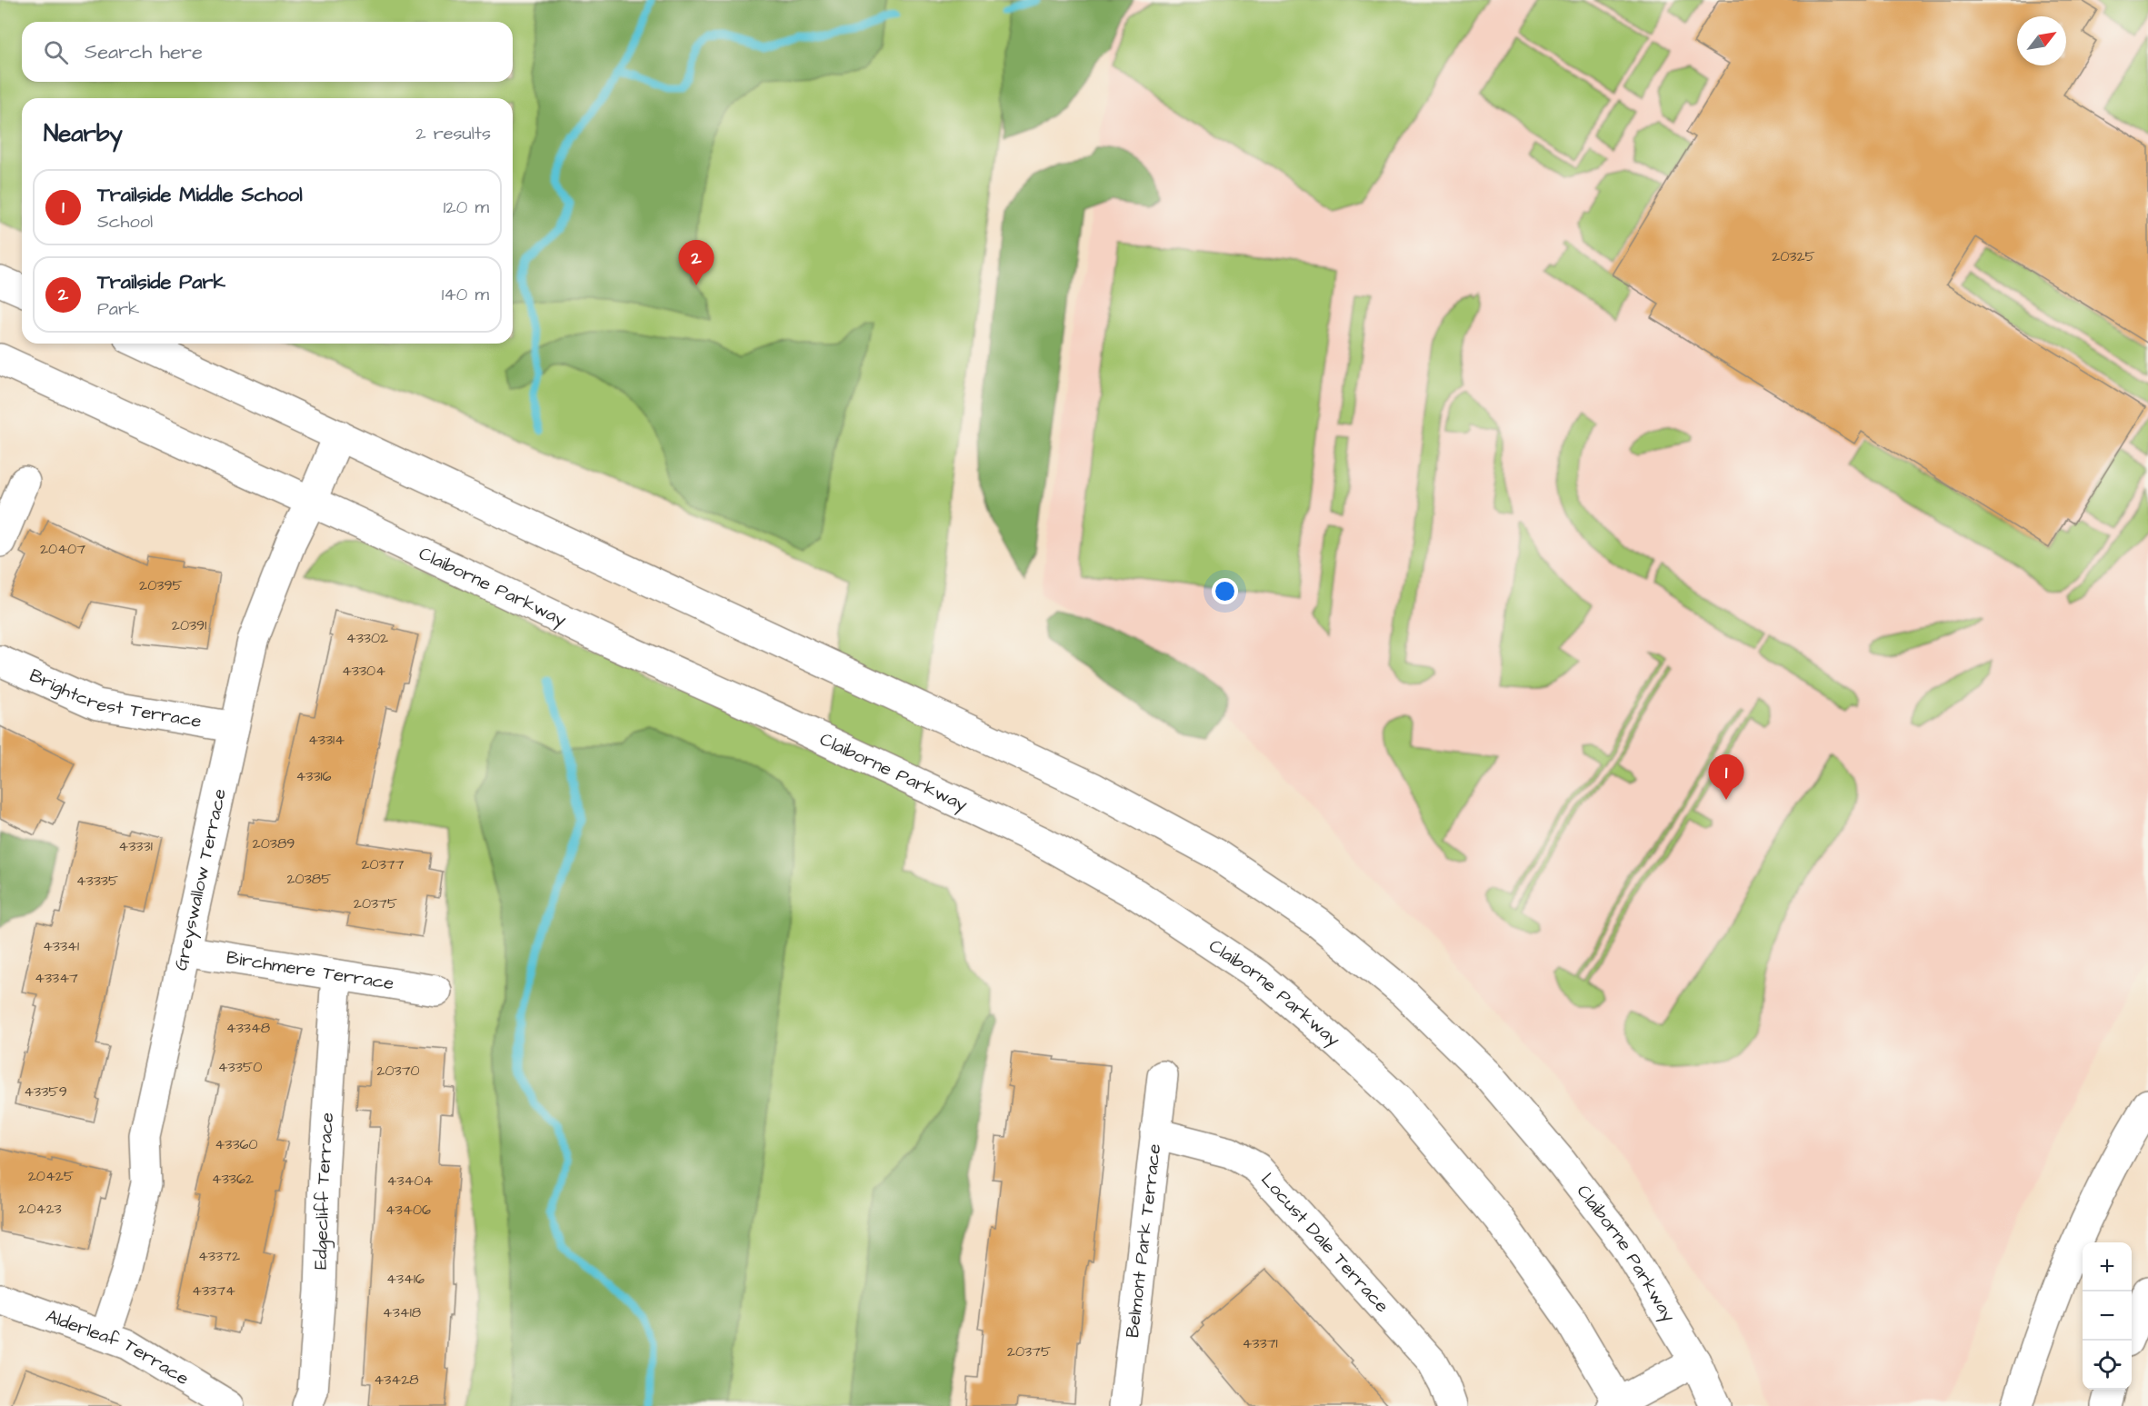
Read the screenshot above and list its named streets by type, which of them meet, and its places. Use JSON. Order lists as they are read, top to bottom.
{
  "streets": {
    "main road": [
      "Claiborne Parkway",
      "Brightcrest Terrace",
      "Greyswallow Terrace",
      "Birchmere Terrace",
      "Edgecliff Terrace",
      "Belmont Park Terrace",
      "Locust Dale Terrace",
      "Alderleaf Terrace"
    ]
  },
  "crossings": [
    ["Claiborne Parkway", "Greyswallow Terrace"],
    ["Brightcrest Terrace", "Greyswallow Terrace"],
    ["Greyswallow Terrace", "Birchmere Terrace"],
    ["Greyswallow Terrace", "Alderleaf Terrace"],
    ["Birchmere Terrace", "Edgecliff Terrace"],
    ["Belmont Park Terrace", "Locust Dale Terrace"]
  ],
  "house_numbers": [
    "20325",
    "20407",
    "20395",
    "20391",
    "43302",
    "43304",
    "43314",
    "43316",
    "20389",
    "43331",
    "20377",
    "20385",
    "43335",
    "20375",
    "43341",
    "43347",
    "43348",
    "43350",
    "20370",
    "43359",
    "43360",
    "20425",
    "43362",
    "43404",
    "20423",
    "43406",
    "43372",
    "43416",
    "43374",
    "43418",
    "43371",
    "20375",
    "43428"
  ],
  "north": "top right",
  "page": {
    "search": "Search here",
    "heading": ["Nearby", "2 results"],
    "list": [
      {
        "mark": "1",
        "name": "Trailside Middle School",
        "note": "School",
        "value": "120 m"
      },
      {
        "mark": "2",
        "name": "Trailside Park",
        "note": "Park",
        "value": "140 m"
      }
    ],
    "pins": ["2", "1"],
    "map_buttons": ["+", "−"]
  }
}
